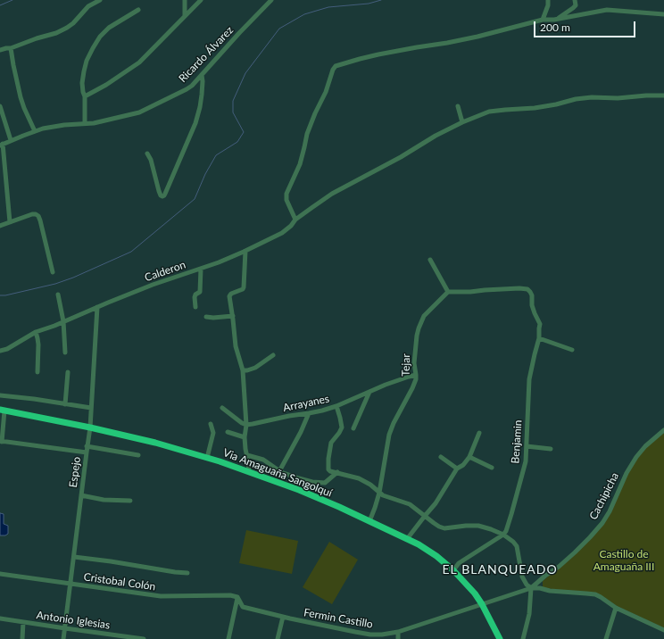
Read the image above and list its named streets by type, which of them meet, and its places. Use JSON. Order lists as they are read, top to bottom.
{
  "streets": {
    "highway": ["Via Amaguaña Sangolquí"],
    "street": [
      "Ricardo Álvarez",
      "Calderon",
      "Tejar",
      "Arrayanes",
      "Benjamin",
      "Espejo",
      "Cachipicha",
      "Cristobal Colón",
      "Fermin Castillo",
      "Antonio Iglesias"
    ]
  },
  "crossings": [
    ["Calderon", "Espejo"],
    ["Tejar", "Arrayanes"],
    ["Tejar", "Benjamin"],
    ["Tejar", "Via Amaguaña Sangolquí"],
    ["Espejo", "Via Amaguaña Sangolquí"],
    ["Espejo", "Cristobal Colón"],
    ["Espejo", "Antonio Iglesias"],
    ["Via Amaguaña Sangolquí", "Cachipicha"],
    ["Via Amaguaña Sangolquí", "Fermin Castillo"],
    ["Cachipicha", "Fermin Castillo"]
  ],
  "districts": ["EL BLANQUEADO"],
  "parks": ["Castillo de Amaguaña III"],
  "scale_bar": "200 m"
}
